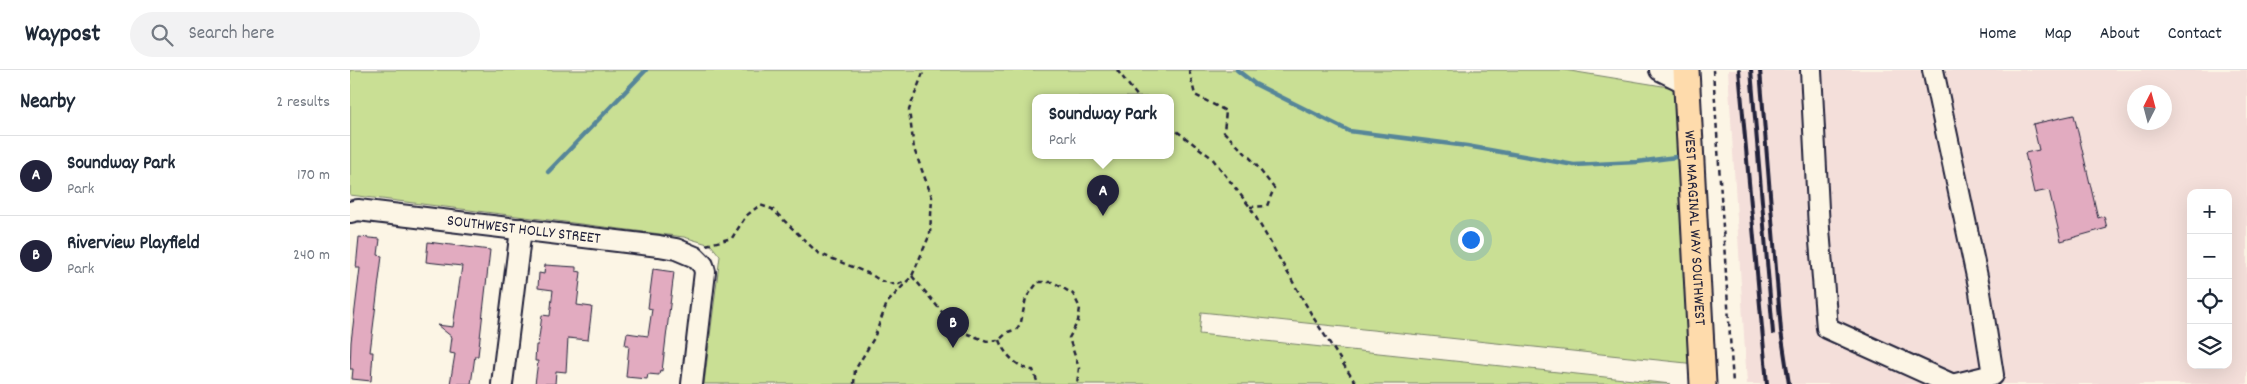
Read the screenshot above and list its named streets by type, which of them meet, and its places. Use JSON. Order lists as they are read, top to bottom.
{
  "streets": {
    "main road": ["WEST MARGINAL WAY SOUTHWEST"],
    "street": ["SOUTHWEST HOLLY STREET"]
  },
  "north": "top",
  "page": {
    "header": "Waypost",
    "search": "Search here",
    "nav": [
      "Home",
      "Map",
      "About",
      "Contact"
    ],
    "heading": ["Nearby", "2 results"],
    "popup": ["Soundway Park", "Park"],
    "list": [
      {
        "mark": "A",
        "name": "Soundway Park",
        "note": "Park",
        "value": "170 m"
      },
      {
        "mark": "B",
        "name": "Riverview Playfield",
        "note": "Park",
        "value": "240 m"
      }
    ],
    "pins": ["A", "B"],
    "map_buttons": ["+", "−"]
  }
}
